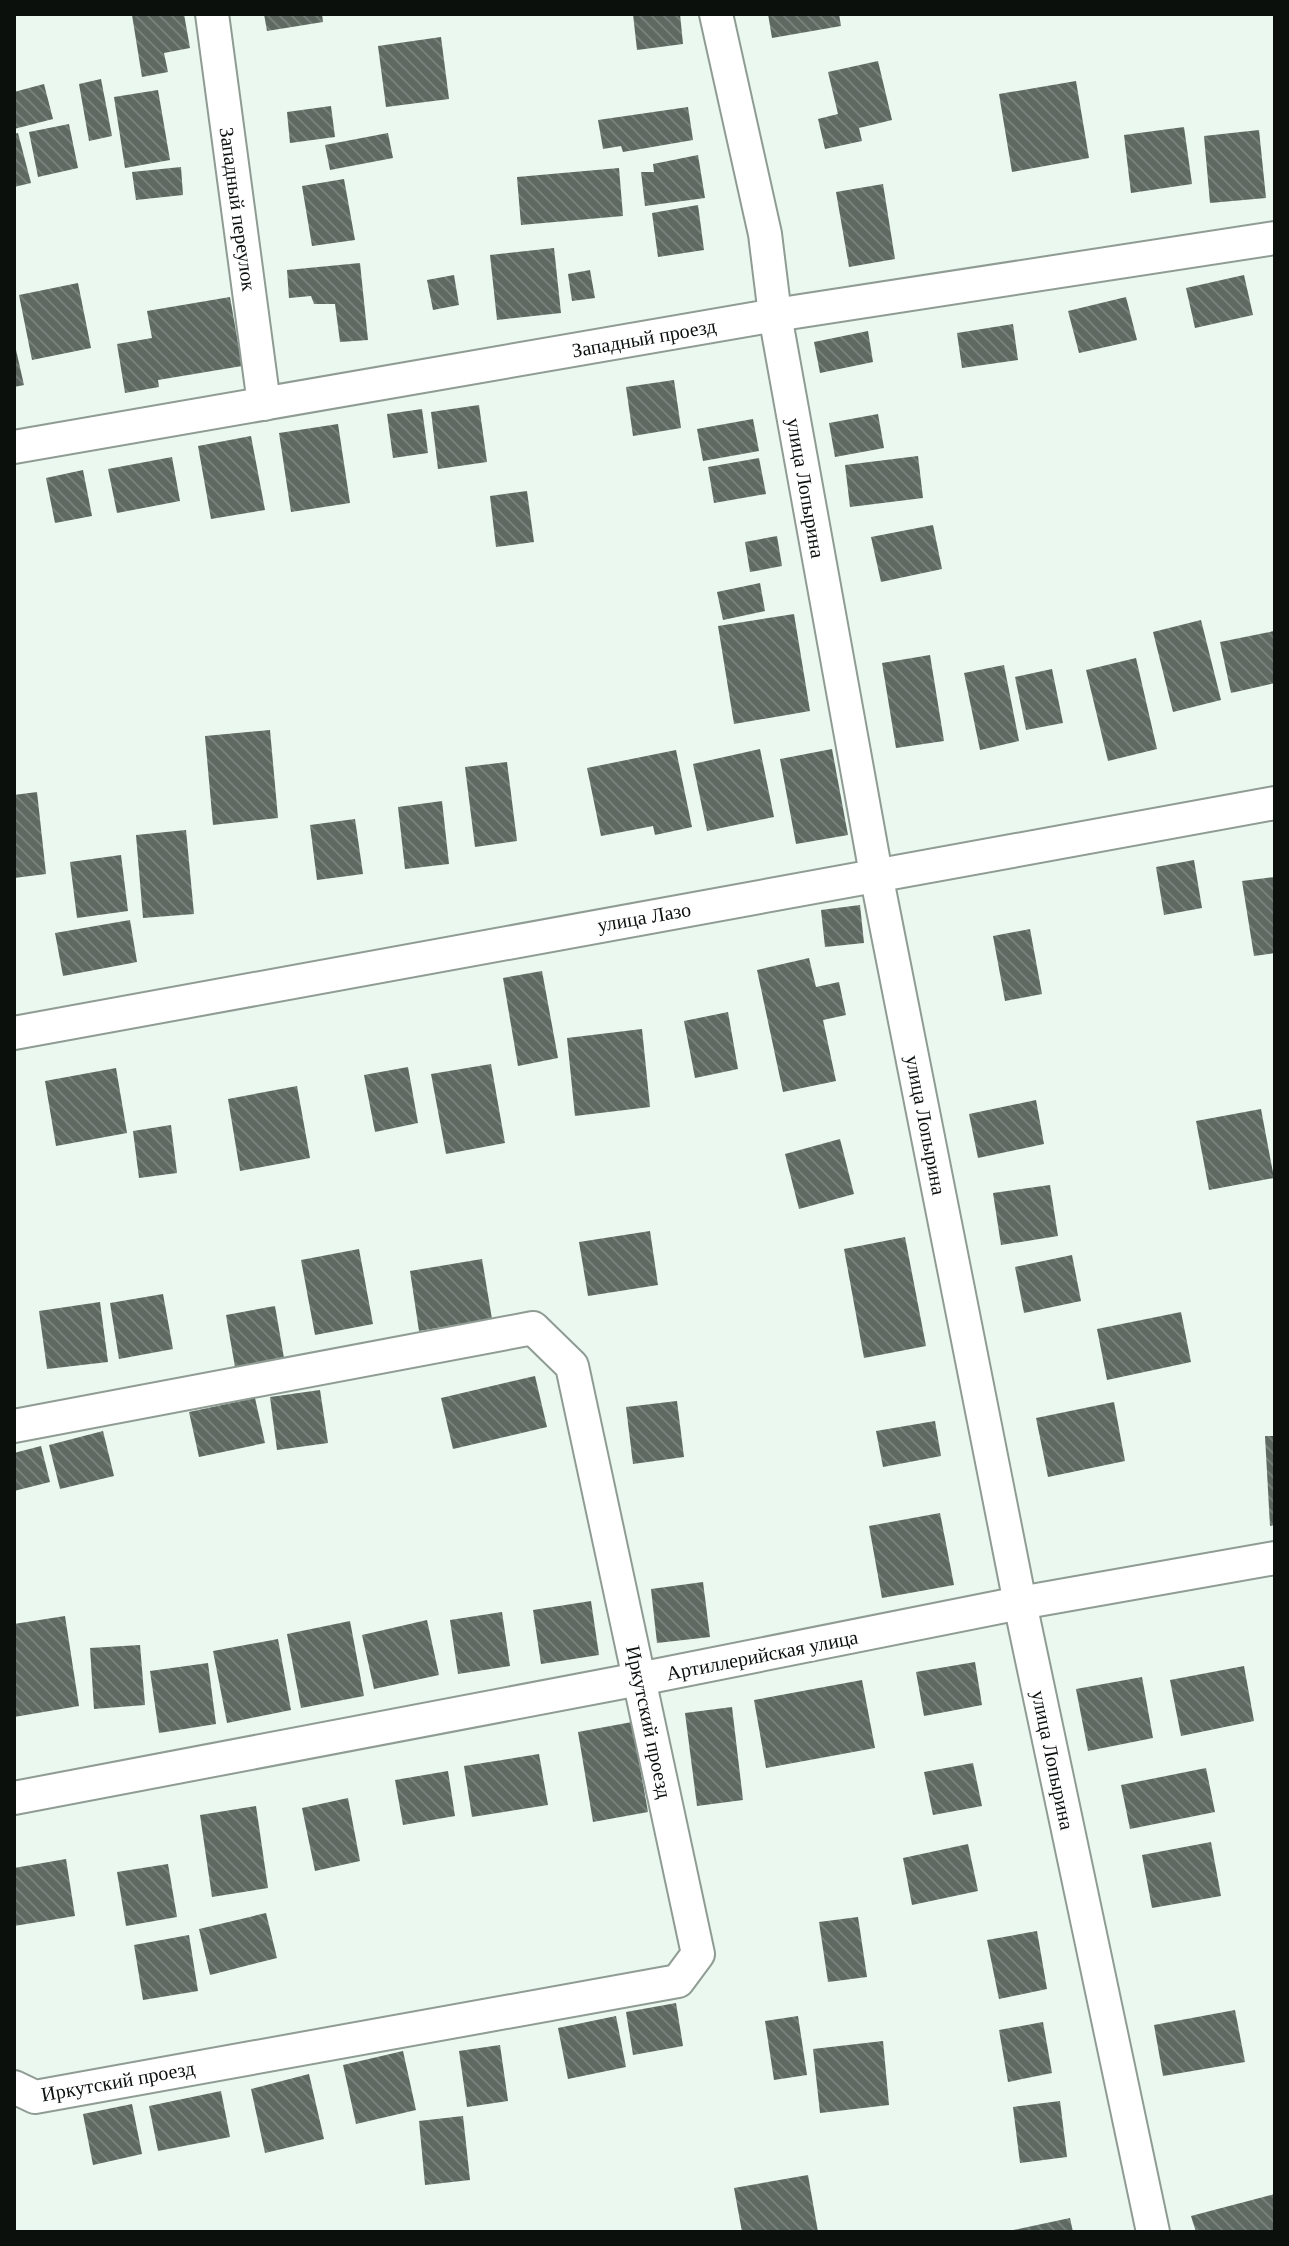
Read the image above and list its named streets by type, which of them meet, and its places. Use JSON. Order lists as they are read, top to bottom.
{
  "streets": {
    "street": [
      "Западный переулок",
      "Западный проезд",
      "улица Лопырина",
      "улица Лазо",
      "Артиллерийская улица",
      "Иркутский проезд"
    ]
  },
  "crossings": [
    ["Западный переулок", "Западный проезд"],
    ["Западный проезд", "улица Лопырина"],
    ["улица Лопырина", "улица Лазо"],
    ["улица Лопырина", "Артиллерийская улица"],
    ["Артиллерийская улица", "Иркутский проезд"]
  ]
}
